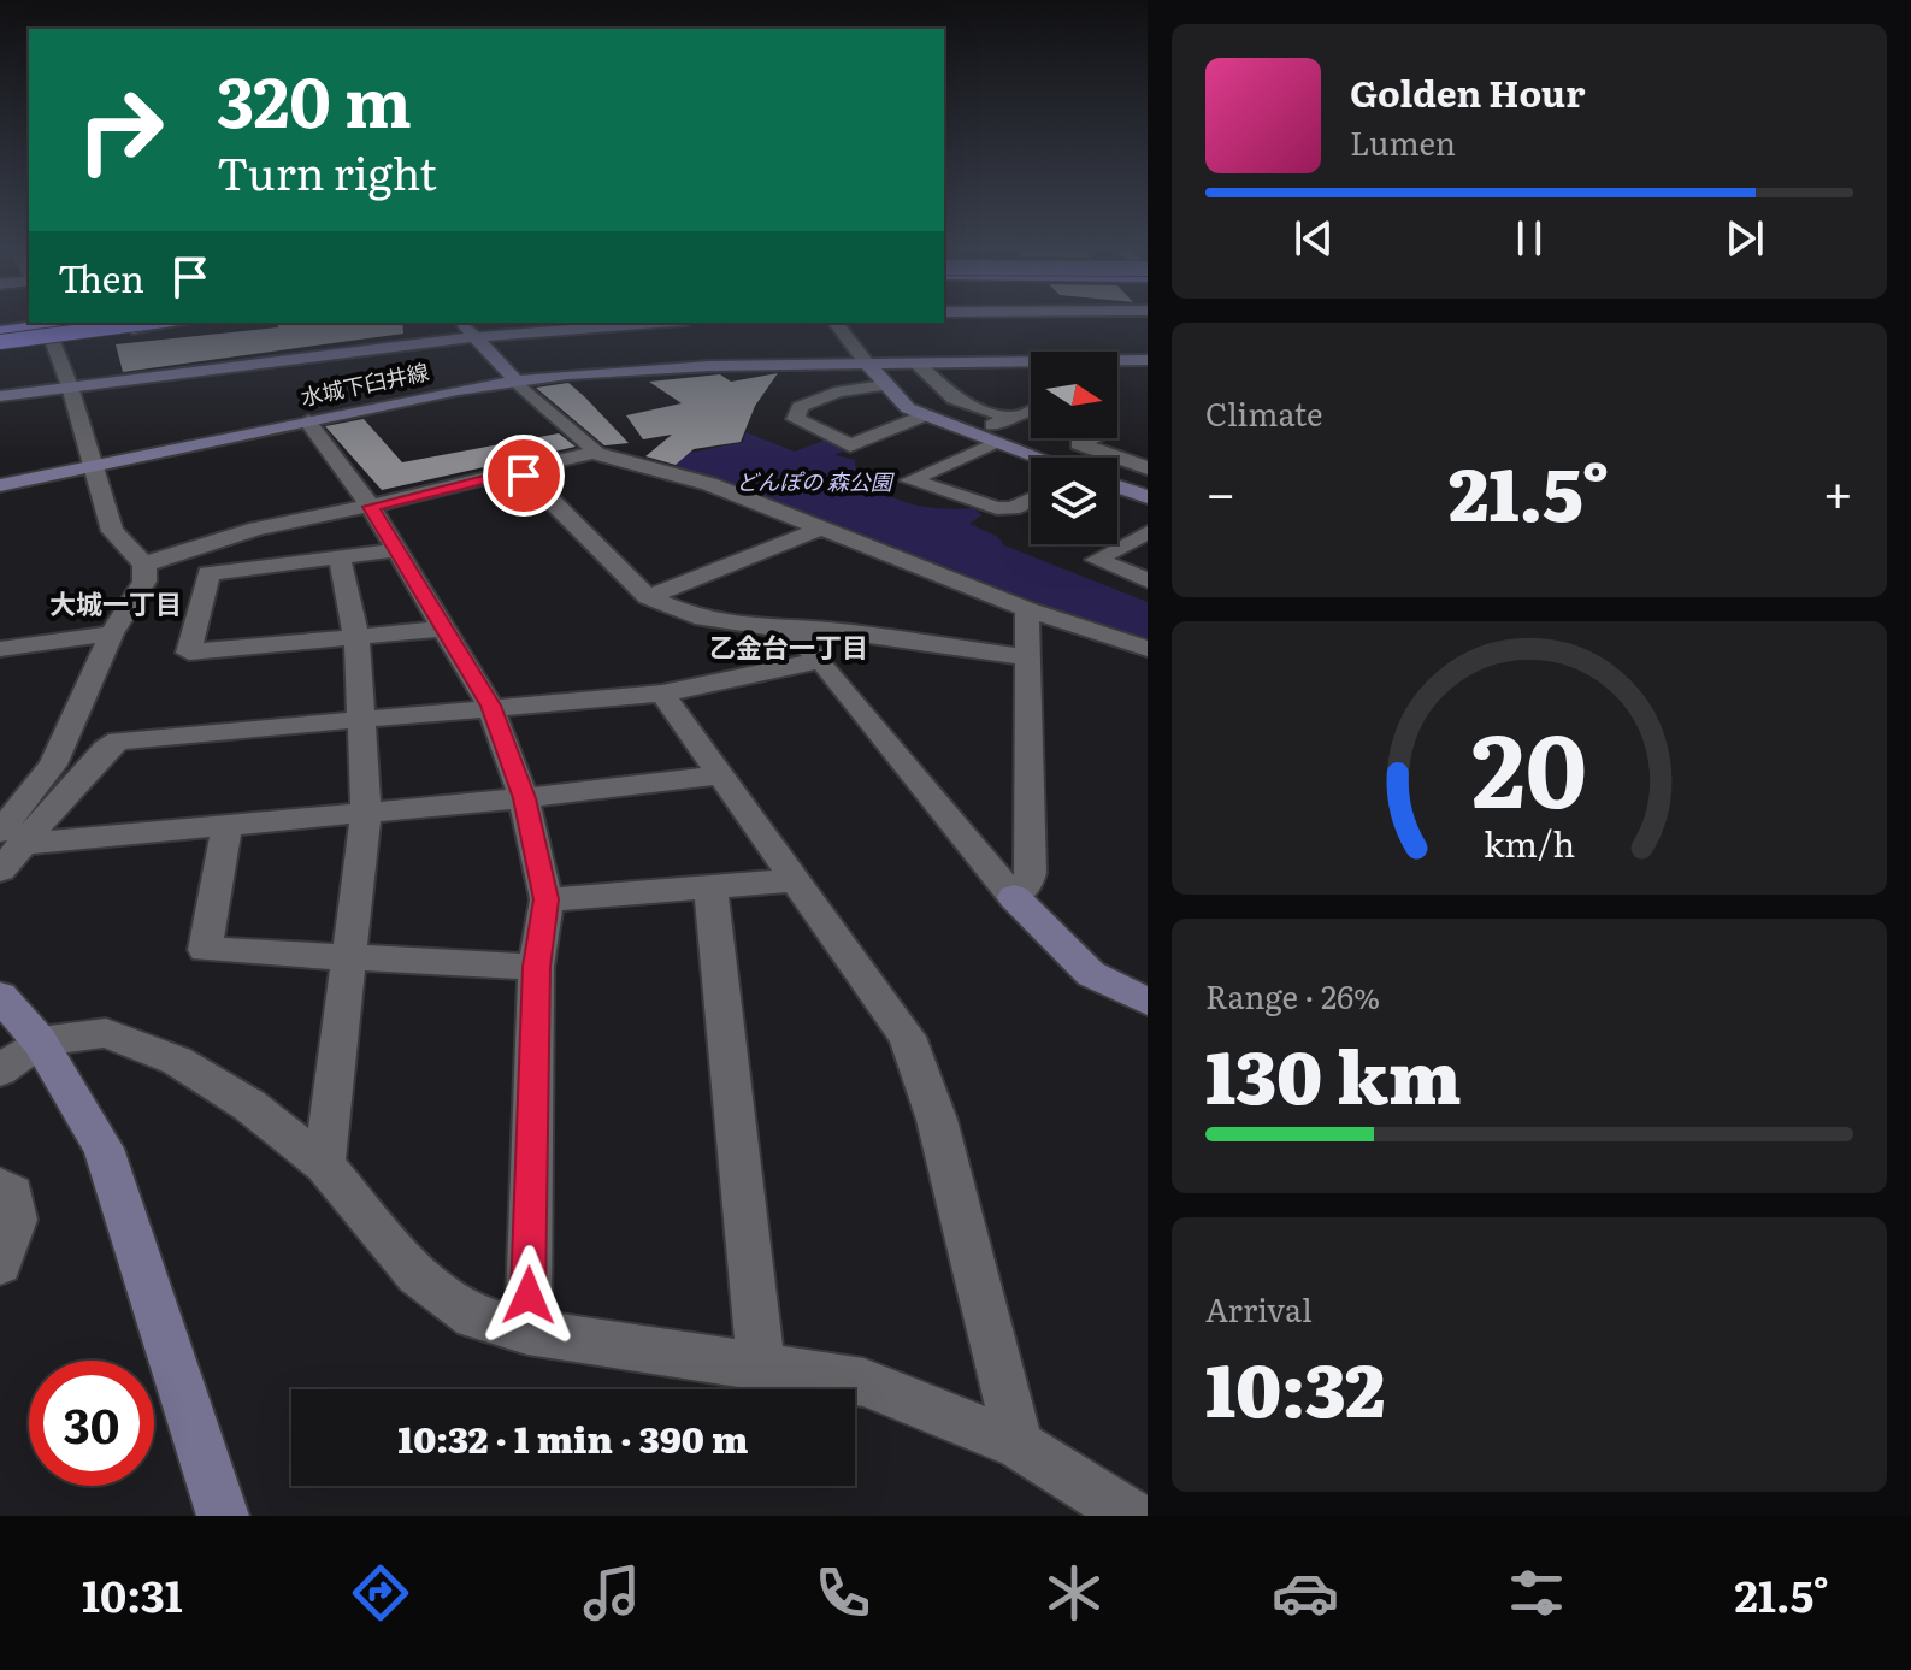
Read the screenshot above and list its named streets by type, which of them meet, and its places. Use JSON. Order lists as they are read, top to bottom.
{
  "streets": {
    "street": ["水城下臼井線"]
  },
  "districts": ["大城一丁目", "乙金台一丁目"],
  "parks": ["どんぽの 森公園"],
  "north": "right",
  "page": {
    "turn": ["320 m", "Turn right"],
    "song": ["Golden Hour", "Lumen"],
    "then": "Then",
    "tile": [
      "Climate",
      ["Range · 26%", "130 km"],
      ["Arrival", "10:32"]
    ],
    "heat": ["−", "21.5°", "+"],
    "limit": "30",
    "trip": "10:32 · 1 min · 390 m",
    "tabs": ["10:31", "21.5°"],
    "gauge": ["20", "km/h"]
  }
}
